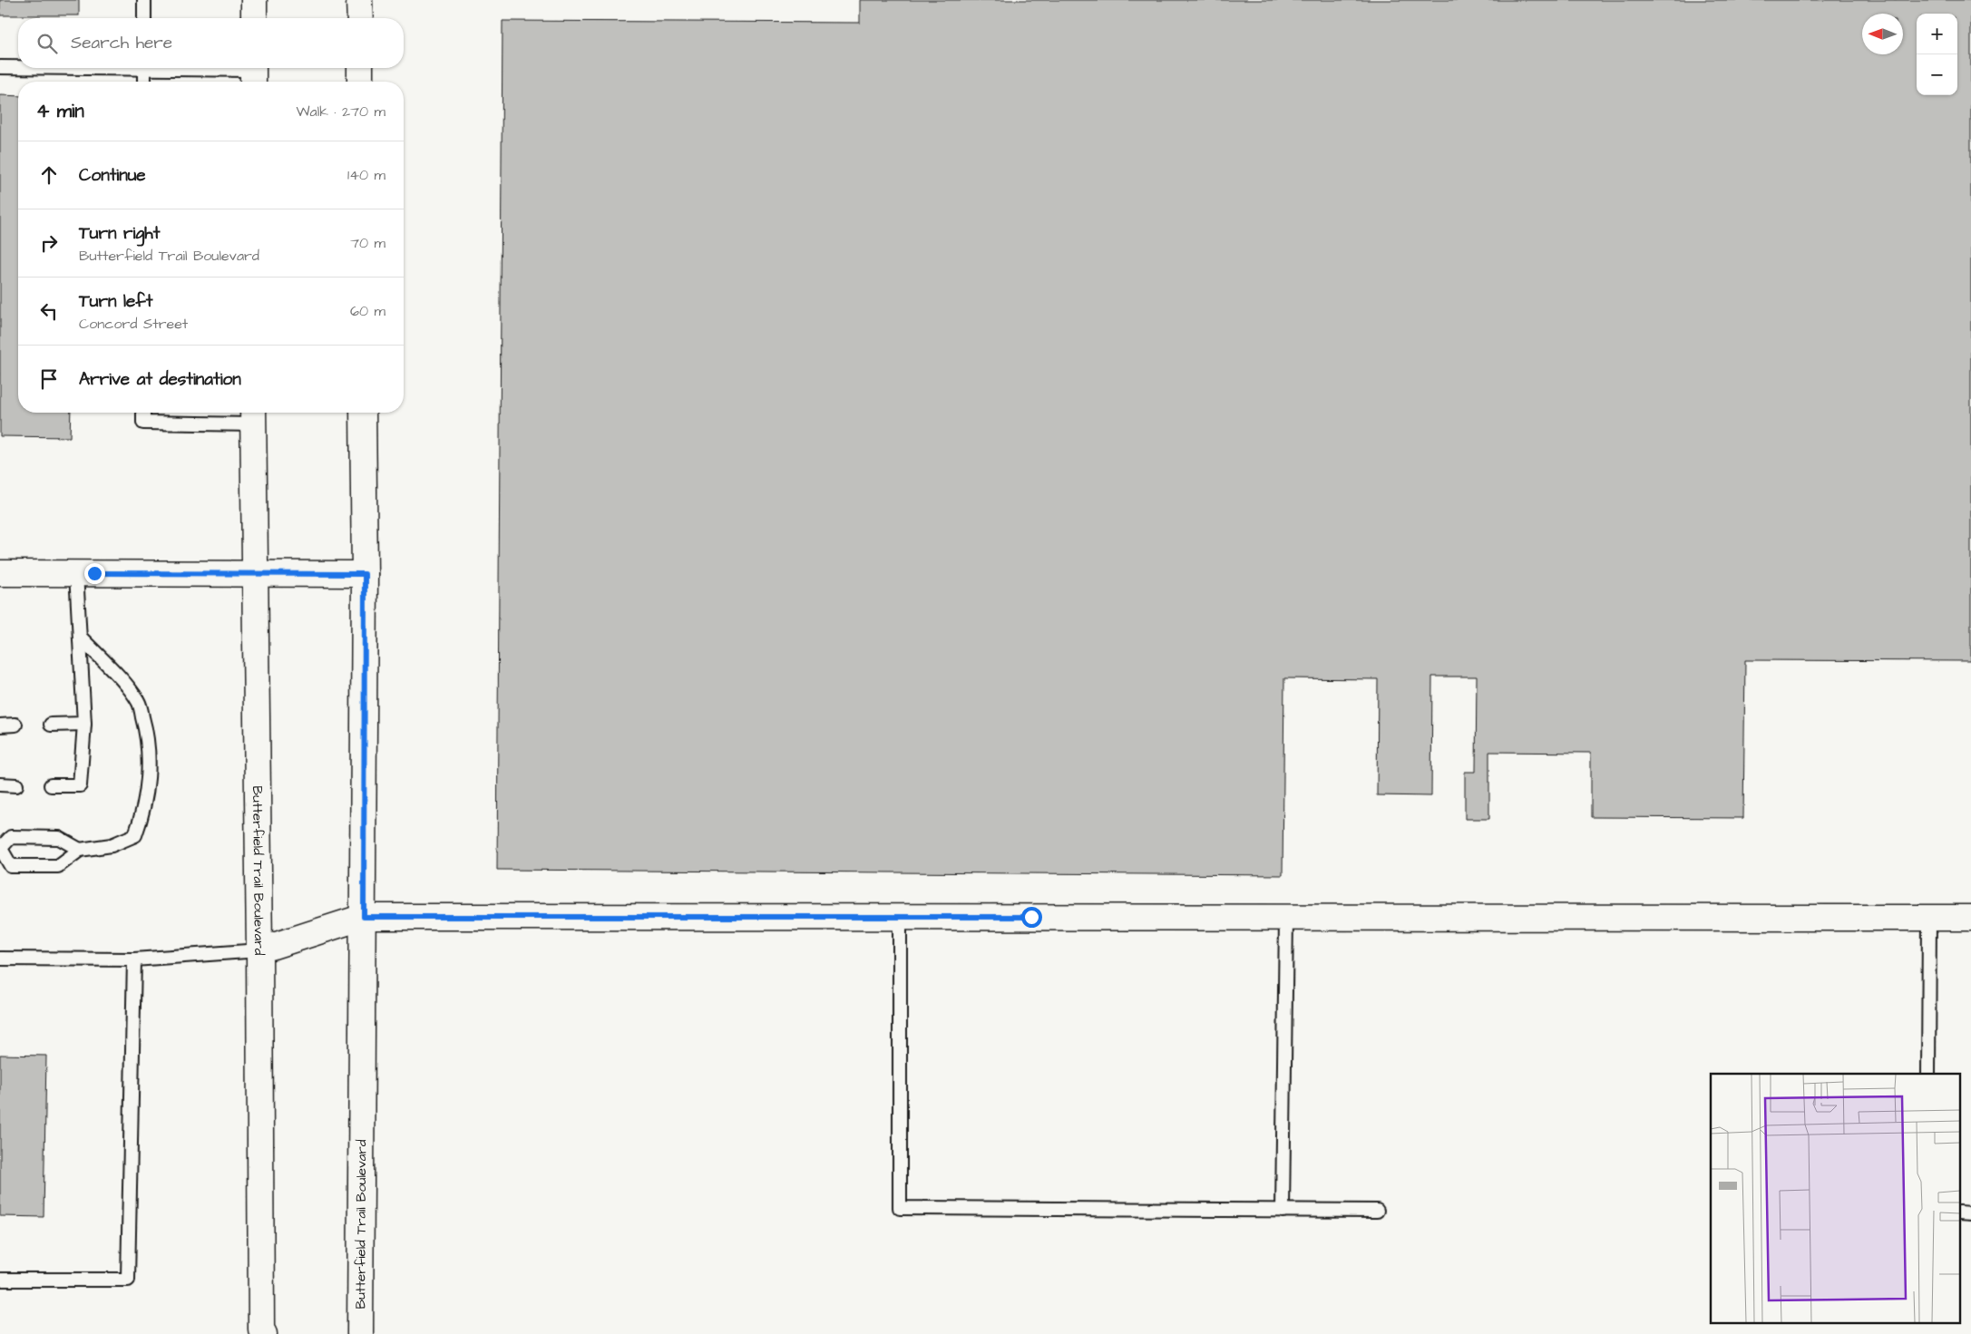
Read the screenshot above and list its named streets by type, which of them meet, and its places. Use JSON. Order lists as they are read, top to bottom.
{
  "streets": {
    "street": ["Butterfield Trail Boulevard"]
  },
  "north": "left",
  "page": {
    "map_buttons": ["+", "−"],
    "search": "Search here",
    "heading": ["4 min", "Walk · 270 m"],
    "list": [
      ["Continue", "140 m"],
      ["Turn right", "Butterfield Trail Boulevard", "70 m"],
      ["Turn left", "Concord Street", "60 m"],
      "Arrive at destination"
    ]
  }
}
